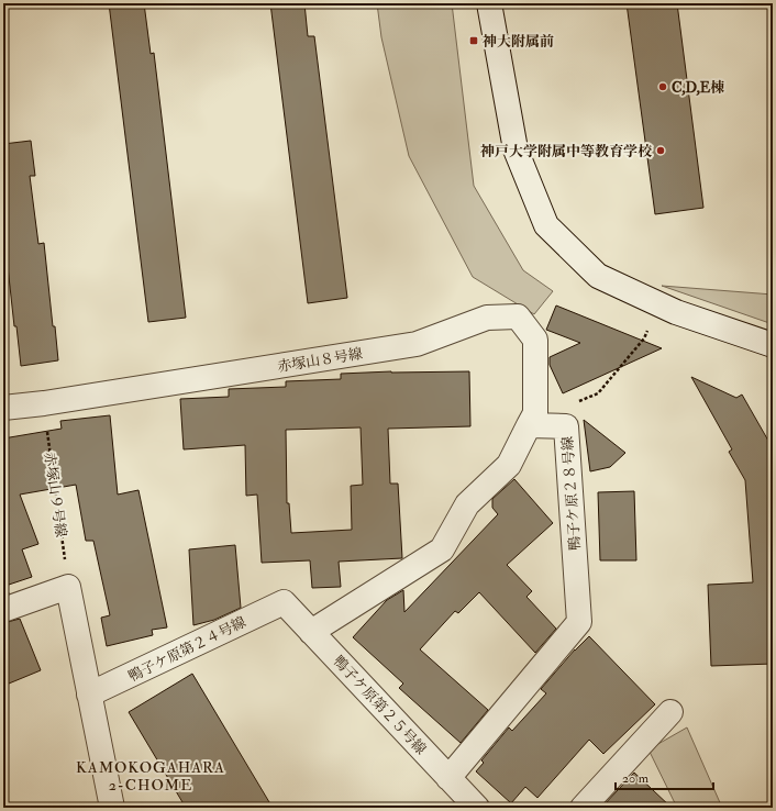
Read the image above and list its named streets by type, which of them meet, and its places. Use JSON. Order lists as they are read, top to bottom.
{
  "streets": {
    "street": [
      "赤塚山８号線",
      "鴨子ケ原２８号線",
      "鴨子ケ原第２４号線",
      "鴨子ケ原第２５号線"
    ],
    "path": ["赤塚山９号線"]
  },
  "crossings": [
    ["赤塚山８号線", "鴨子ケ原２８号線"],
    ["赤塚山８号線", "赤塚山９号線"],
    ["鴨子ケ原２８号線", "鴨子ケ原第２５号線"],
    ["鴨子ケ原第２４号線", "鴨子ケ原第２５号線"]
  ],
  "districts": ["KAMOKOGAHARA 2-CHOME"],
  "places": {
    "transit": ["神大附属前"],
    "other": ["C,D,E棟", "神戸大学附属中等教育学校"]
  },
  "scale_bar": "20 m"
}
